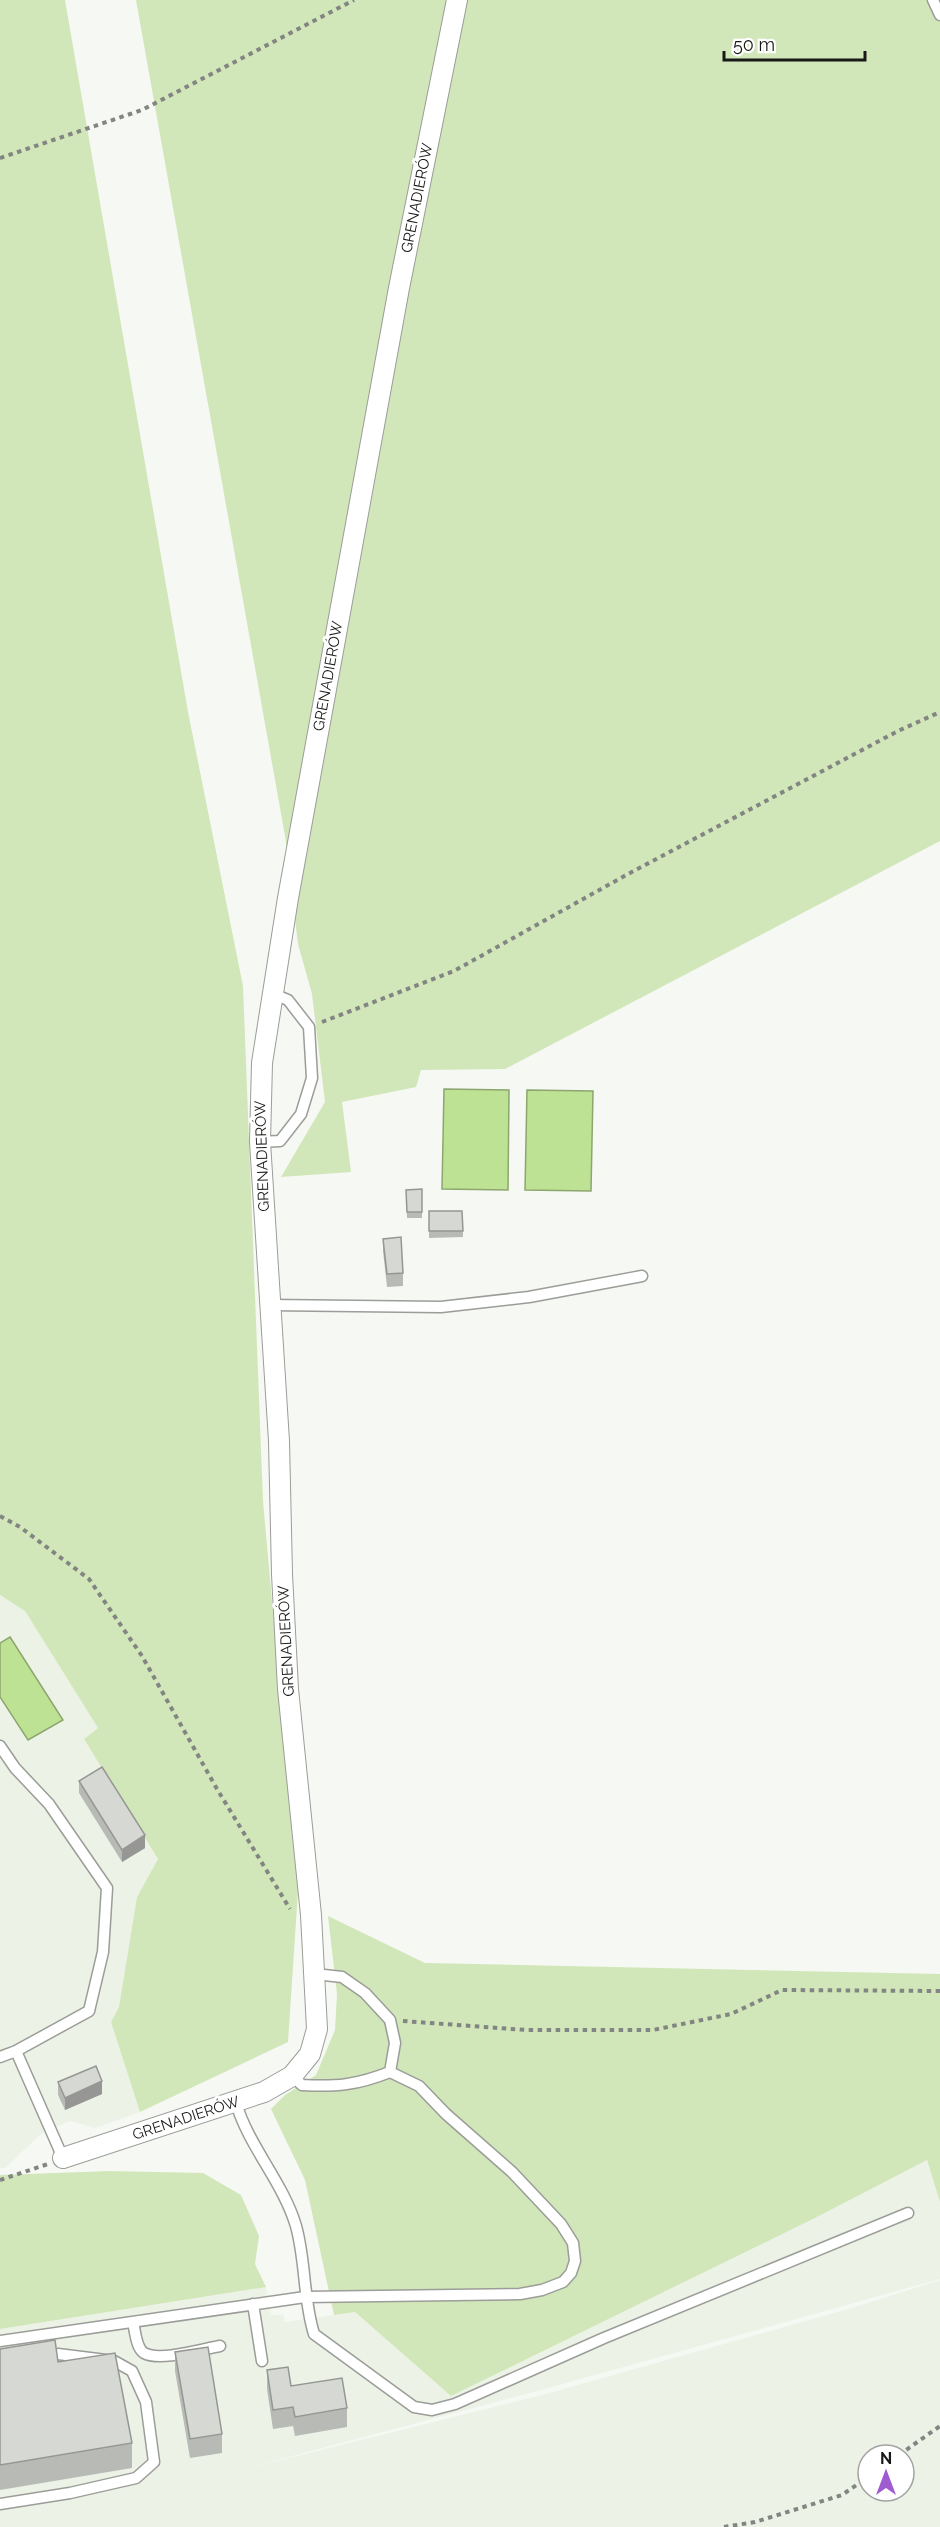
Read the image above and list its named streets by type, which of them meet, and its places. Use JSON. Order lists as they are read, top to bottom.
{
  "streets": {
    "street": ["GRENADIERÓW"]
  },
  "scale_bar": "50 m",
  "north": "top"
}
